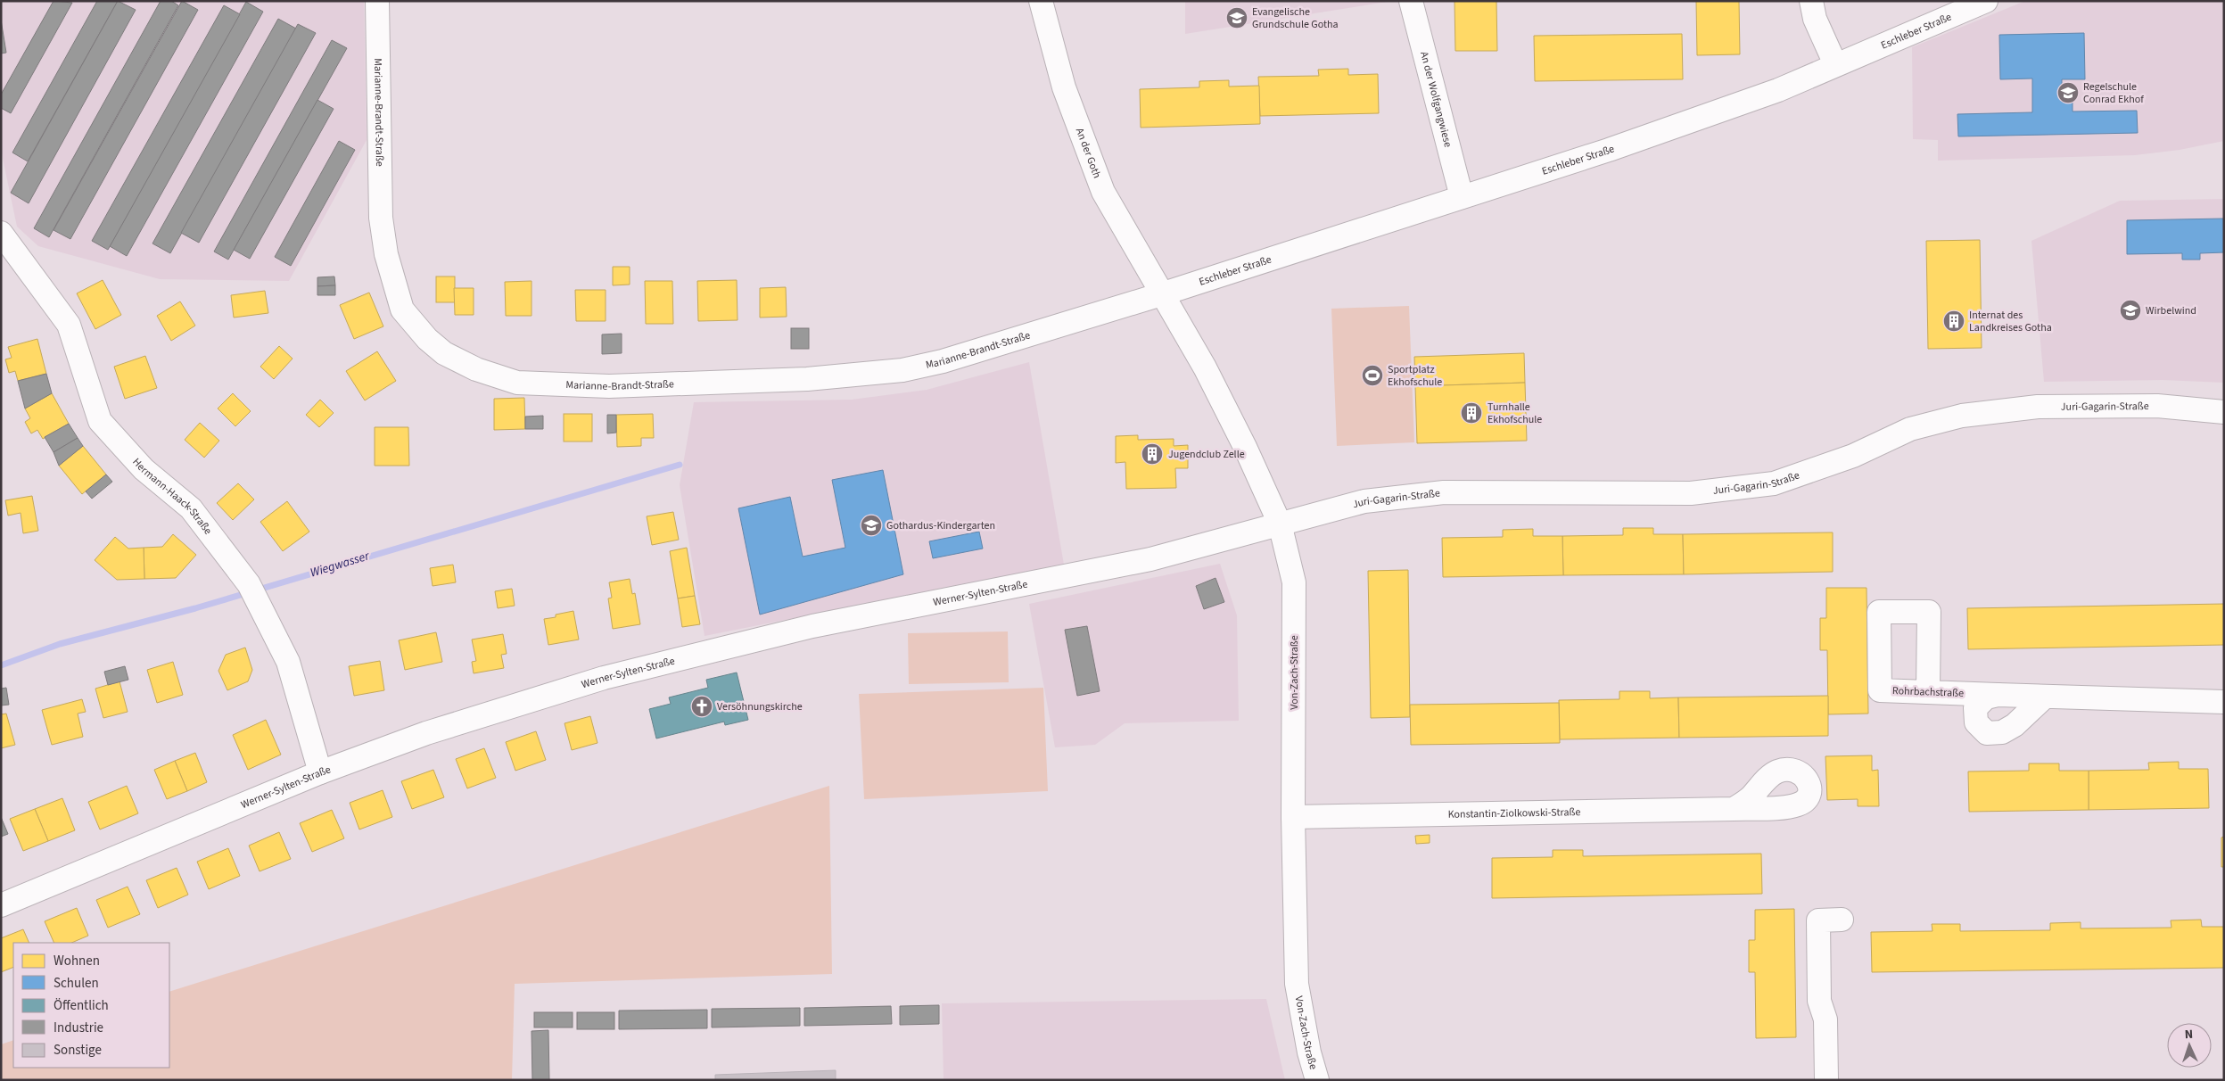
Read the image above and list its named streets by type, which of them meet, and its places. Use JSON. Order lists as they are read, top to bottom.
{
  "streets": {
    "street": [
      "Eschleber Straße",
      "An der Wolfgangwiese",
      "Marianne-Brandt-Straße",
      "An der Goth",
      "Juri-Gagarin-Straße",
      "Hermann-Haack-Straße",
      "Werner-Sylten-Straße",
      "Von-Zach-Straße",
      "Rohrbachstraße",
      "Konstantin-Ziolkowski-Straße"
    ]
  },
  "crossings": [
    ["Eschleber Straße", "An der Wolfgangwiese"],
    ["Eschleber Straße", "Marianne-Brandt-Straße"],
    ["Eschleber Straße", "An der Goth"],
    ["Eschleber Straße", "Von-Zach-Straße"],
    ["Marianne-Brandt-Straße", "An der Goth"],
    ["Marianne-Brandt-Straße", "Von-Zach-Straße"],
    ["An der Goth", "Von-Zach-Straße"],
    ["Juri-Gagarin-Straße", "Werner-Sylten-Straße"],
    ["Juri-Gagarin-Straße", "Von-Zach-Straße"],
    ["Hermann-Haack-Straße", "Werner-Sylten-Straße"],
    ["Werner-Sylten-Straße", "Von-Zach-Straße"],
    ["Von-Zach-Straße", "Konstantin-Ziolkowski-Straße"]
  ],
  "water": ["Wiegwasser"],
  "places": {
    "school or university": [
      "Evangelische Grundschule Gotha",
      "Regelschule Conrad Ekhof",
      "Wirbelwind",
      "Gothardus-Kindergarten"
    ],
    "building": ["Internat des Landkreises Gotha", "Turnhalle Ekhofschule", "Jugendclub Zelle"],
    "sports": ["Sportplatz Ekhofschule"],
    "church": ["Versöhnungskirche"]
  },
  "legend": [
    "Wohnen",
    "Schulen",
    "Öffentlich",
    "Industrie",
    "Sonstige"
  ],
  "north": "top"
}
